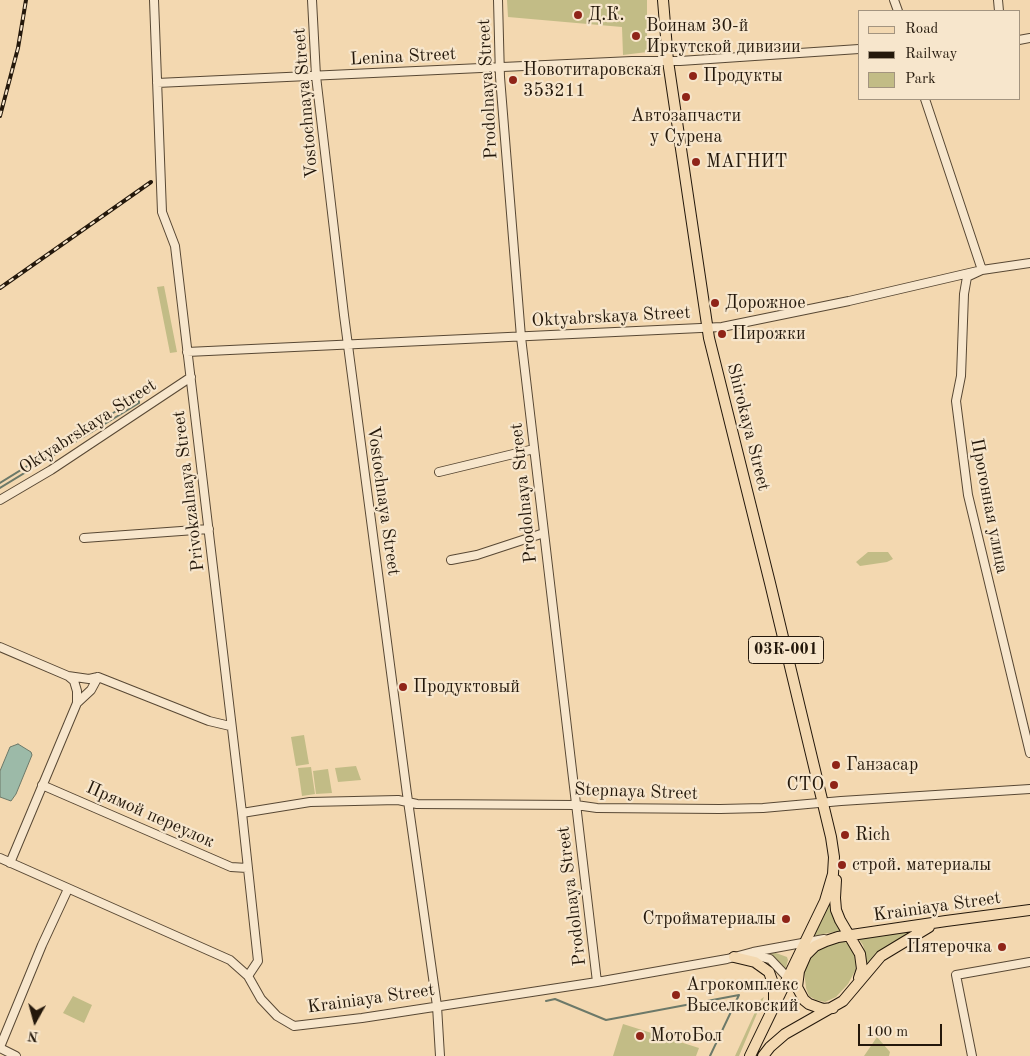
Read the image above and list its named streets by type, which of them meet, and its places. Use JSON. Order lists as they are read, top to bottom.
{
  "streets": {
    "main road": ["Shirokaya Street", "03К-001", "Krainiaya Street"],
    "street": [
      "Lenina Street",
      "Prodolnaya Street",
      "Vostochnaya Street",
      "Oktyabrskaya Street",
      "Privokzalnaya Street",
      "Прогонная улица",
      "Stepnaya Street",
      "Прямой переулок"
    ]
  },
  "crossings": [
    ["Lenina Street", "Prodolnaya Street"],
    ["Lenina Street", "Vostochnaya Street"],
    ["Lenina Street", "Shirokaya Street"],
    ["Lenina Street", "Privokzalnaya Street"],
    ["Prodolnaya Street", "Oktyabrskaya Street"],
    ["Prodolnaya Street", "Stepnaya Street"],
    ["Prodolnaya Street", "Krainiaya Street"],
    ["Vostochnaya Street", "Oktyabrskaya Street"],
    ["Vostochnaya Street", "Stepnaya Street"],
    ["Vostochnaya Street", "Krainiaya Street"],
    ["Oktyabrskaya Street", "Shirokaya Street"],
    ["Oktyabrskaya Street", "Privokzalnaya Street"],
    ["Oktyabrskaya Street", "Прогонная улица"],
    ["Shirokaya Street", "03К-001"],
    ["Shirokaya Street", "Stepnaya Street"],
    ["Privokzalnaya Street", "Stepnaya Street"],
    ["Privokzalnaya Street", "Прямой переулок"],
    ["Privokzalnaya Street", "Krainiaya Street"],
    ["03К-001", "Krainiaya Street"]
  ],
  "places": [
    "Д.К.",
    "Воинам 30-й Иркутской дивизии",
    "Продукты",
    "Новотитаровская 353211",
    "Автозапчасти у Сурена",
    "МАГНИТ",
    "Дорожное",
    "Пирожки",
    "Продуктовый",
    "Ганзасар",
    "СТО",
    "Rich",
    "строй. материалы",
    "Стройматериалы",
    "Пятерочка",
    "Агрокомплекс Выселковский",
    "МотоБол"
  ],
  "legend": ["Road", "Railway", "Park"],
  "scale_bar": "100 m",
  "north": "bottom"
}
